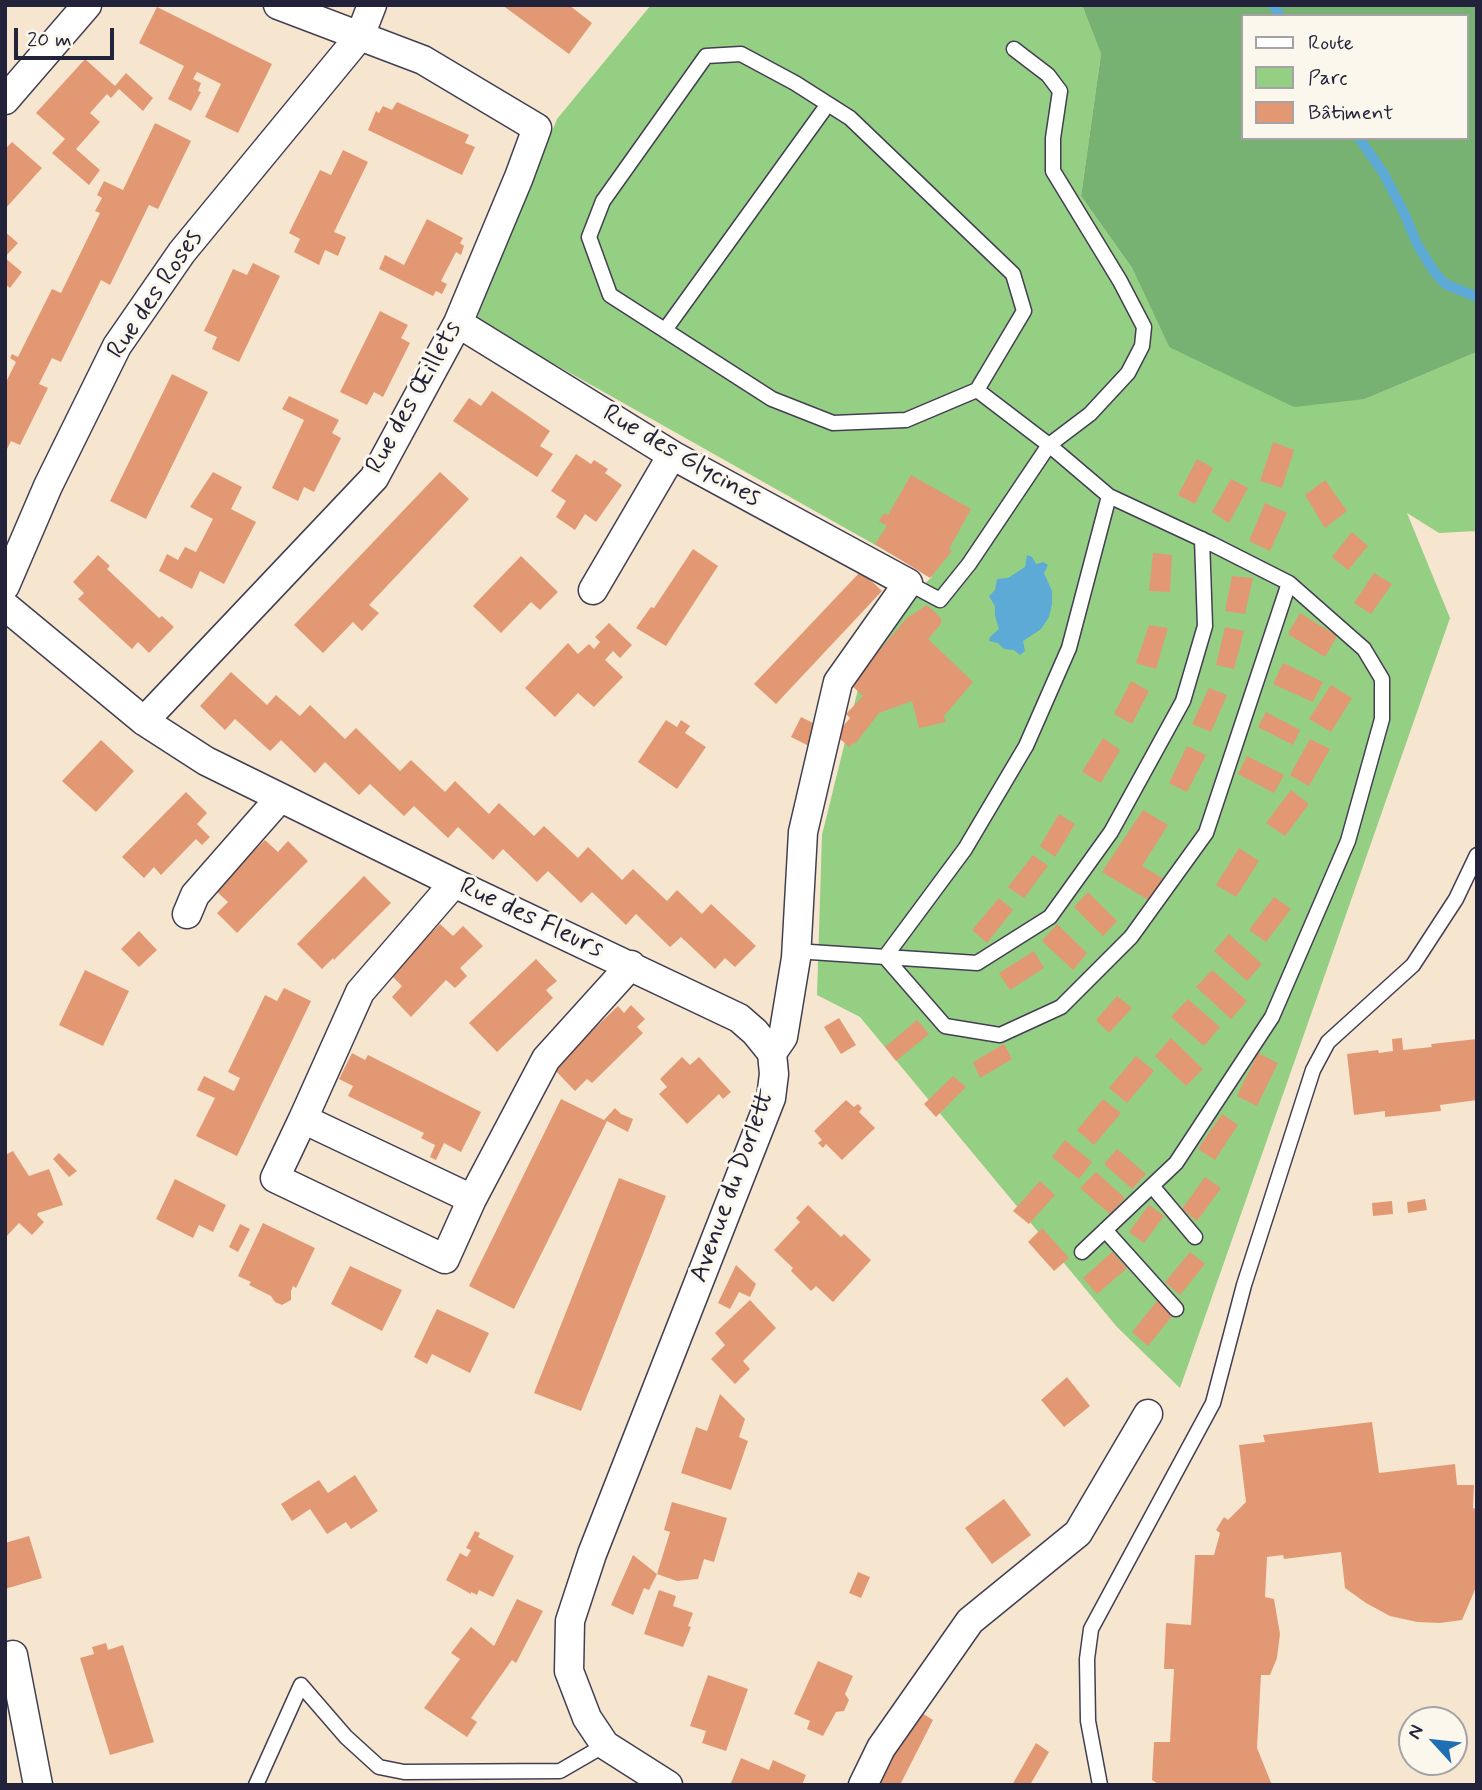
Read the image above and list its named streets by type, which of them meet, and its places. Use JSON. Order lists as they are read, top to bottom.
{
  "streets": {
    "street": [
      "Rue des Roses",
      "Rue des Œillets",
      "Rue des Glycines",
      "Rue des Fleurs",
      "Avenue du Dorlett"
    ]
  },
  "crossings": [
    ["Rue des Roses", "Rue des Œillets"],
    ["Rue des Œillets", "Rue des Glycines"],
    ["Rue des Œillets", "Rue des Fleurs"],
    ["Rue des Glycines", "Avenue du Dorlett"],
    ["Rue des Fleurs", "Avenue du Dorlett"]
  ],
  "legend": ["Route", "Parc", "Bâtiment"],
  "scale_bar": "20 m",
  "north": "top left"
}
